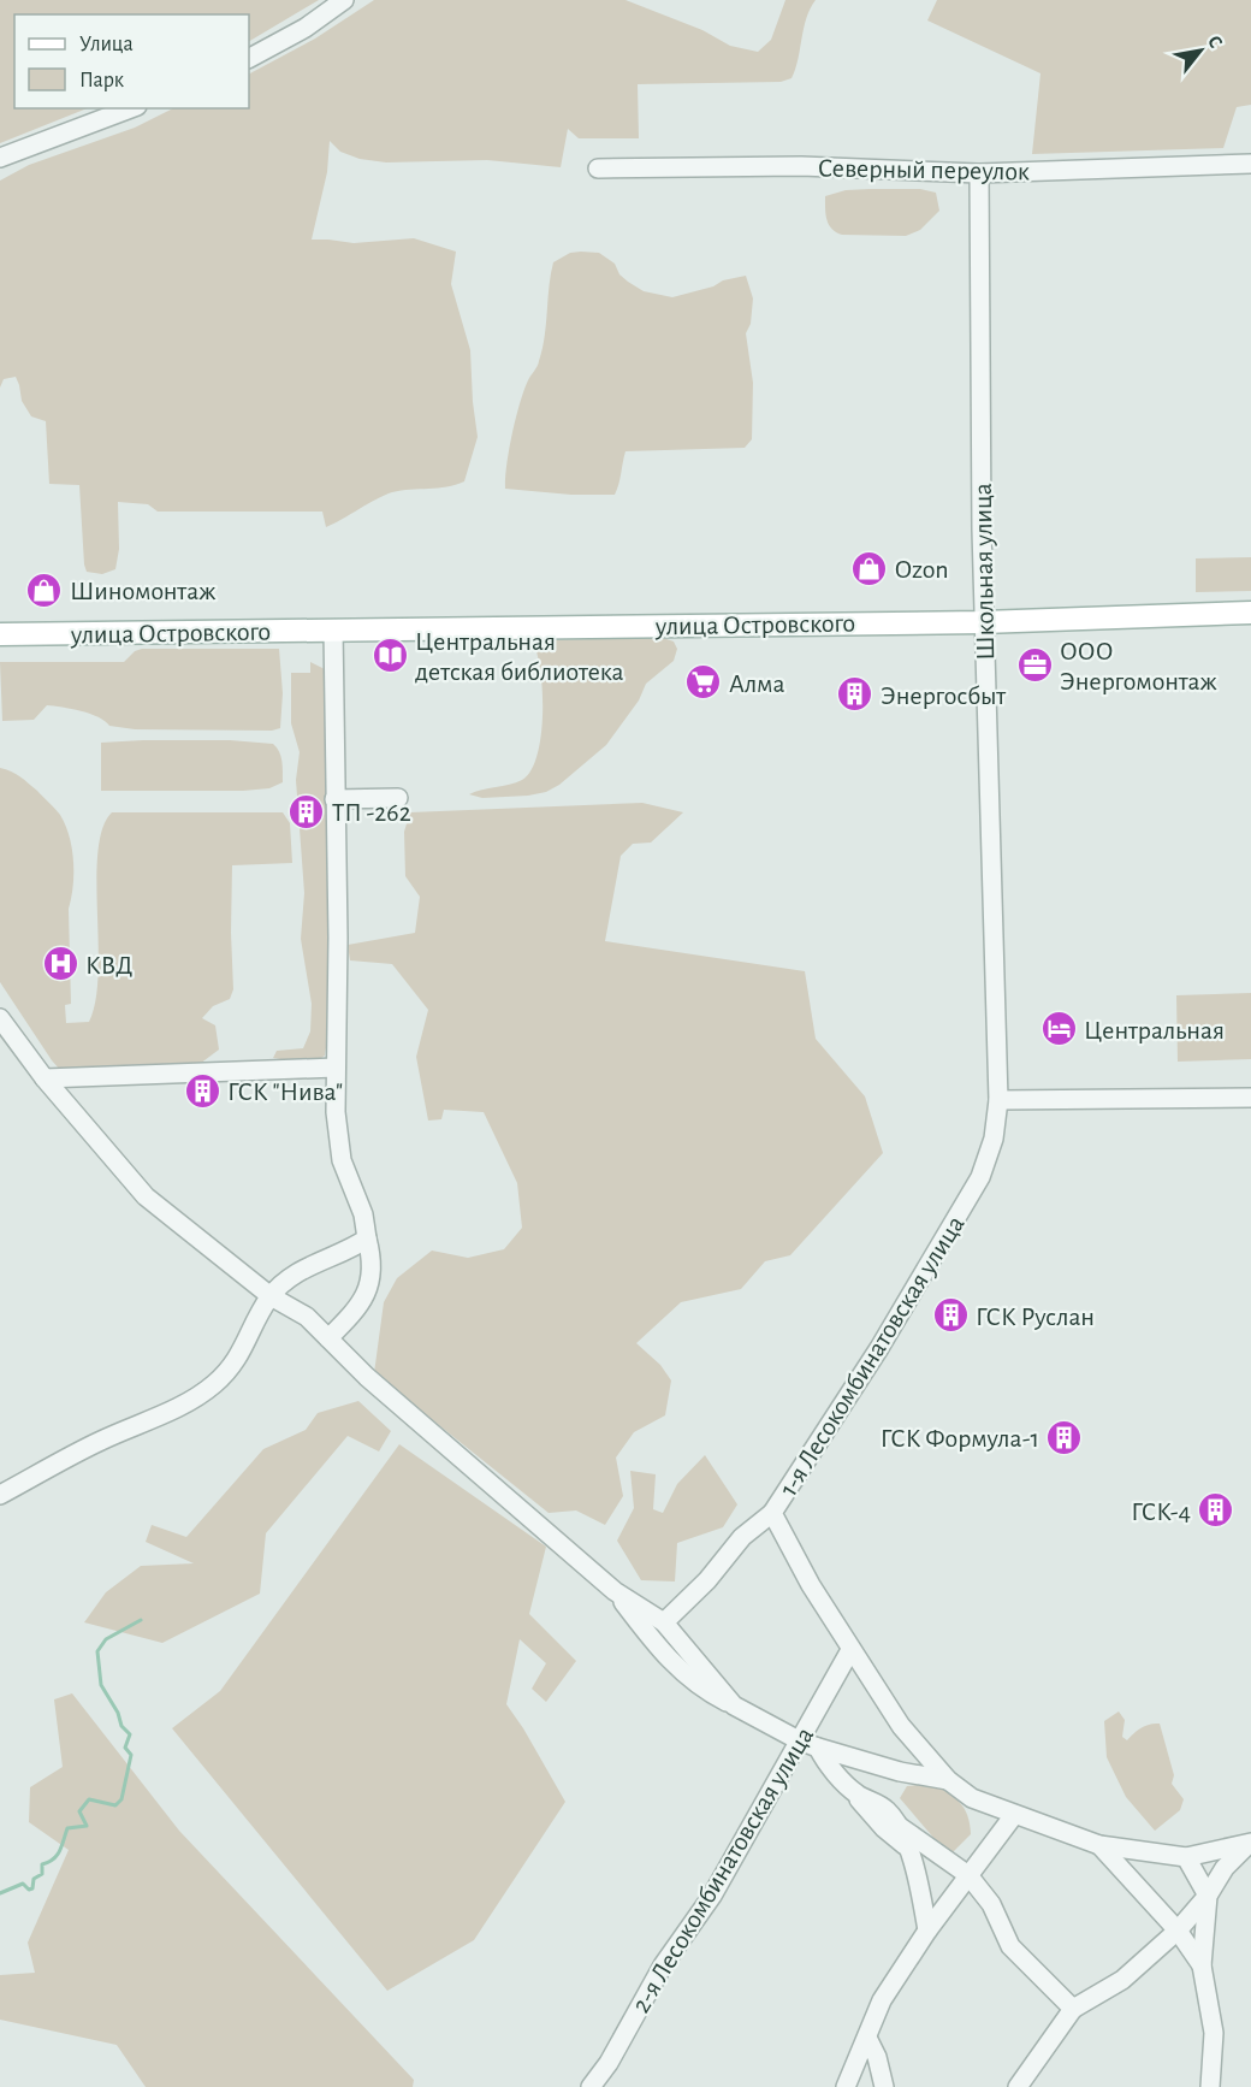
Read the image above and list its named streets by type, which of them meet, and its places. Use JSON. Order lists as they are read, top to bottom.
{
  "streets": {
    "main road": ["улица Островского"],
    "street": [
      "Северный переулок",
      "Школьная улица",
      "1-я Лесокомбинатовская улица",
      "2-я Лесокомбинатовская улица"
    ]
  },
  "crossings": [
    ["Северный переулок", "Школьная улица"],
    ["Школьная улица", "улица Островского"],
    ["Школьная улица", "1-я Лесокомбинатовская улица"],
    ["1-я Лесокомбинатовская улица", "2-я Лесокомбинатовская улица"]
  ],
  "places": {
    "shop": ["Ozon", "Шиномонтаж"],
    "library": ["Центральная детская библиотека"],
    "office": ["ООО Энергомонтаж"],
    "supermarket": ["Алма"],
    "building": [
      "Энергосбыт",
      "ТП -262",
      "ГСК \"Нива\"",
      "ГСК Руслан",
      "ГСК Формула-1",
      "ГСК-4"
    ],
    "hospital": ["КВД"],
    "hotel": ["Центральная"]
  },
  "legend": ["Улица", "Парк"],
  "north": "top right"
}
